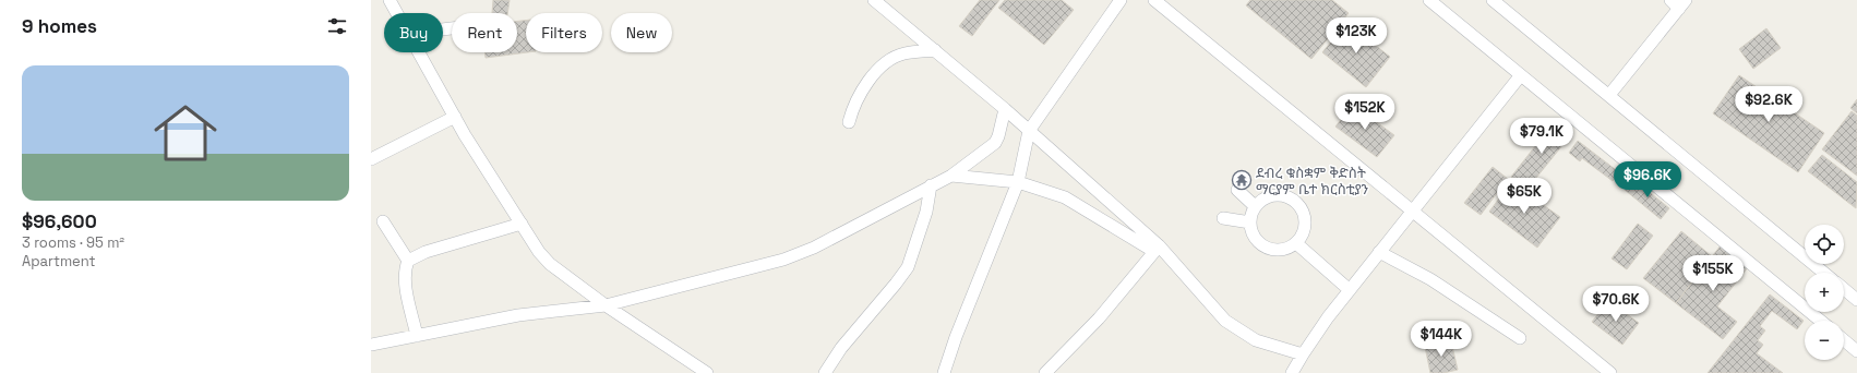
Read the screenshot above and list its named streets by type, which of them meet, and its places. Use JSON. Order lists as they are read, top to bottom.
{
  "places": {
    "temple": ["ደብረ ቁስቋም ቅድስት ማርያም ቤተ ክርስቲያን"]
  },
  "page": {
    "heading": "9 homes",
    "chip": [
      "Buy",
      "Rent",
      "Filters",
      "New"
    ],
    "price": [
      "$123K",
      "$92.6K",
      "$152K",
      "$79.1K",
      "$96.6K",
      "$65K",
      "$155K",
      "$70.6K",
      "$144K"
    ],
    "list": [
      {
        "name": "$96,600",
        "note": "3 rooms · 95 m² · Apartment"
      }
    ],
    "map_buttons": ["+", "−"]
  }
}
